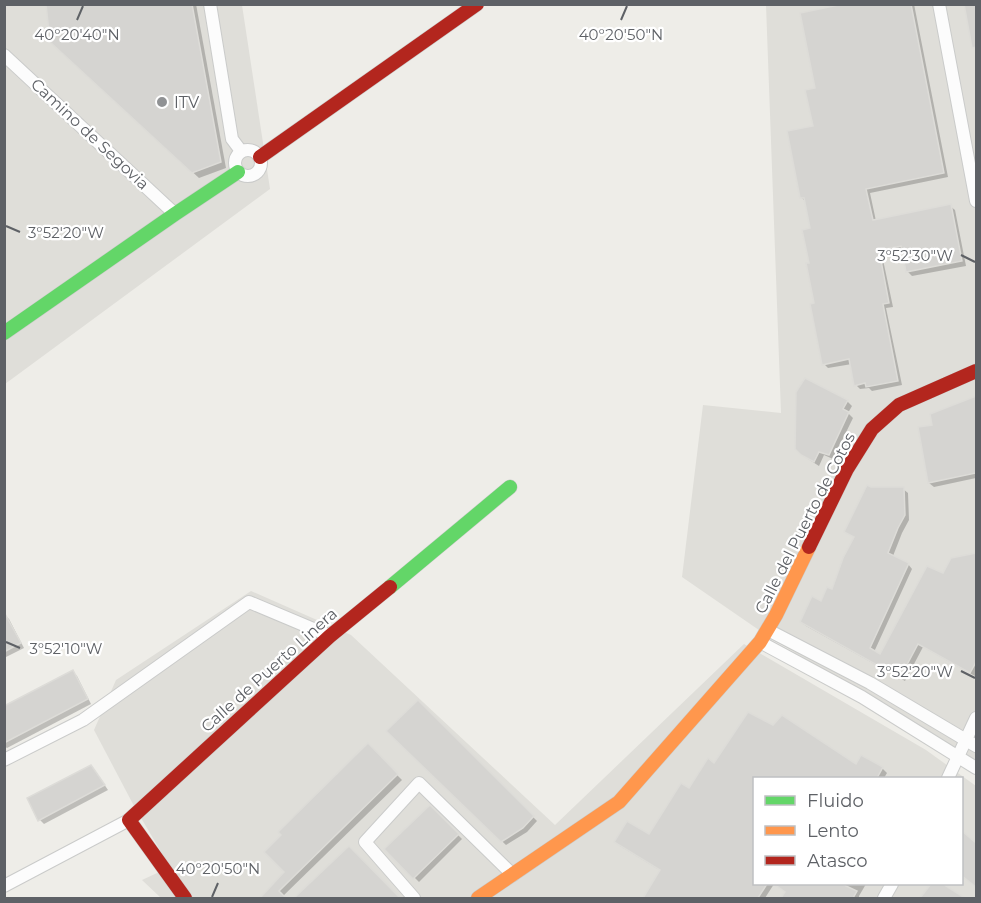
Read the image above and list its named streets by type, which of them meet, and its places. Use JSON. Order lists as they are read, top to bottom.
{
  "streets": {
    "street": ["Camino de Segovia", "Calle del Puerto de Cotos", "Calle de Puerto Linera"]
  },
  "places": ["ITV"],
  "legend": ["Fluido", "Lento", "Atasco"],
  "coordinates": [
    "40°20'40\"N",
    "40°20'50\"N",
    "3°52'20\"W",
    "3°52'30\"W",
    "3°52'10\"W"
  ]
}
